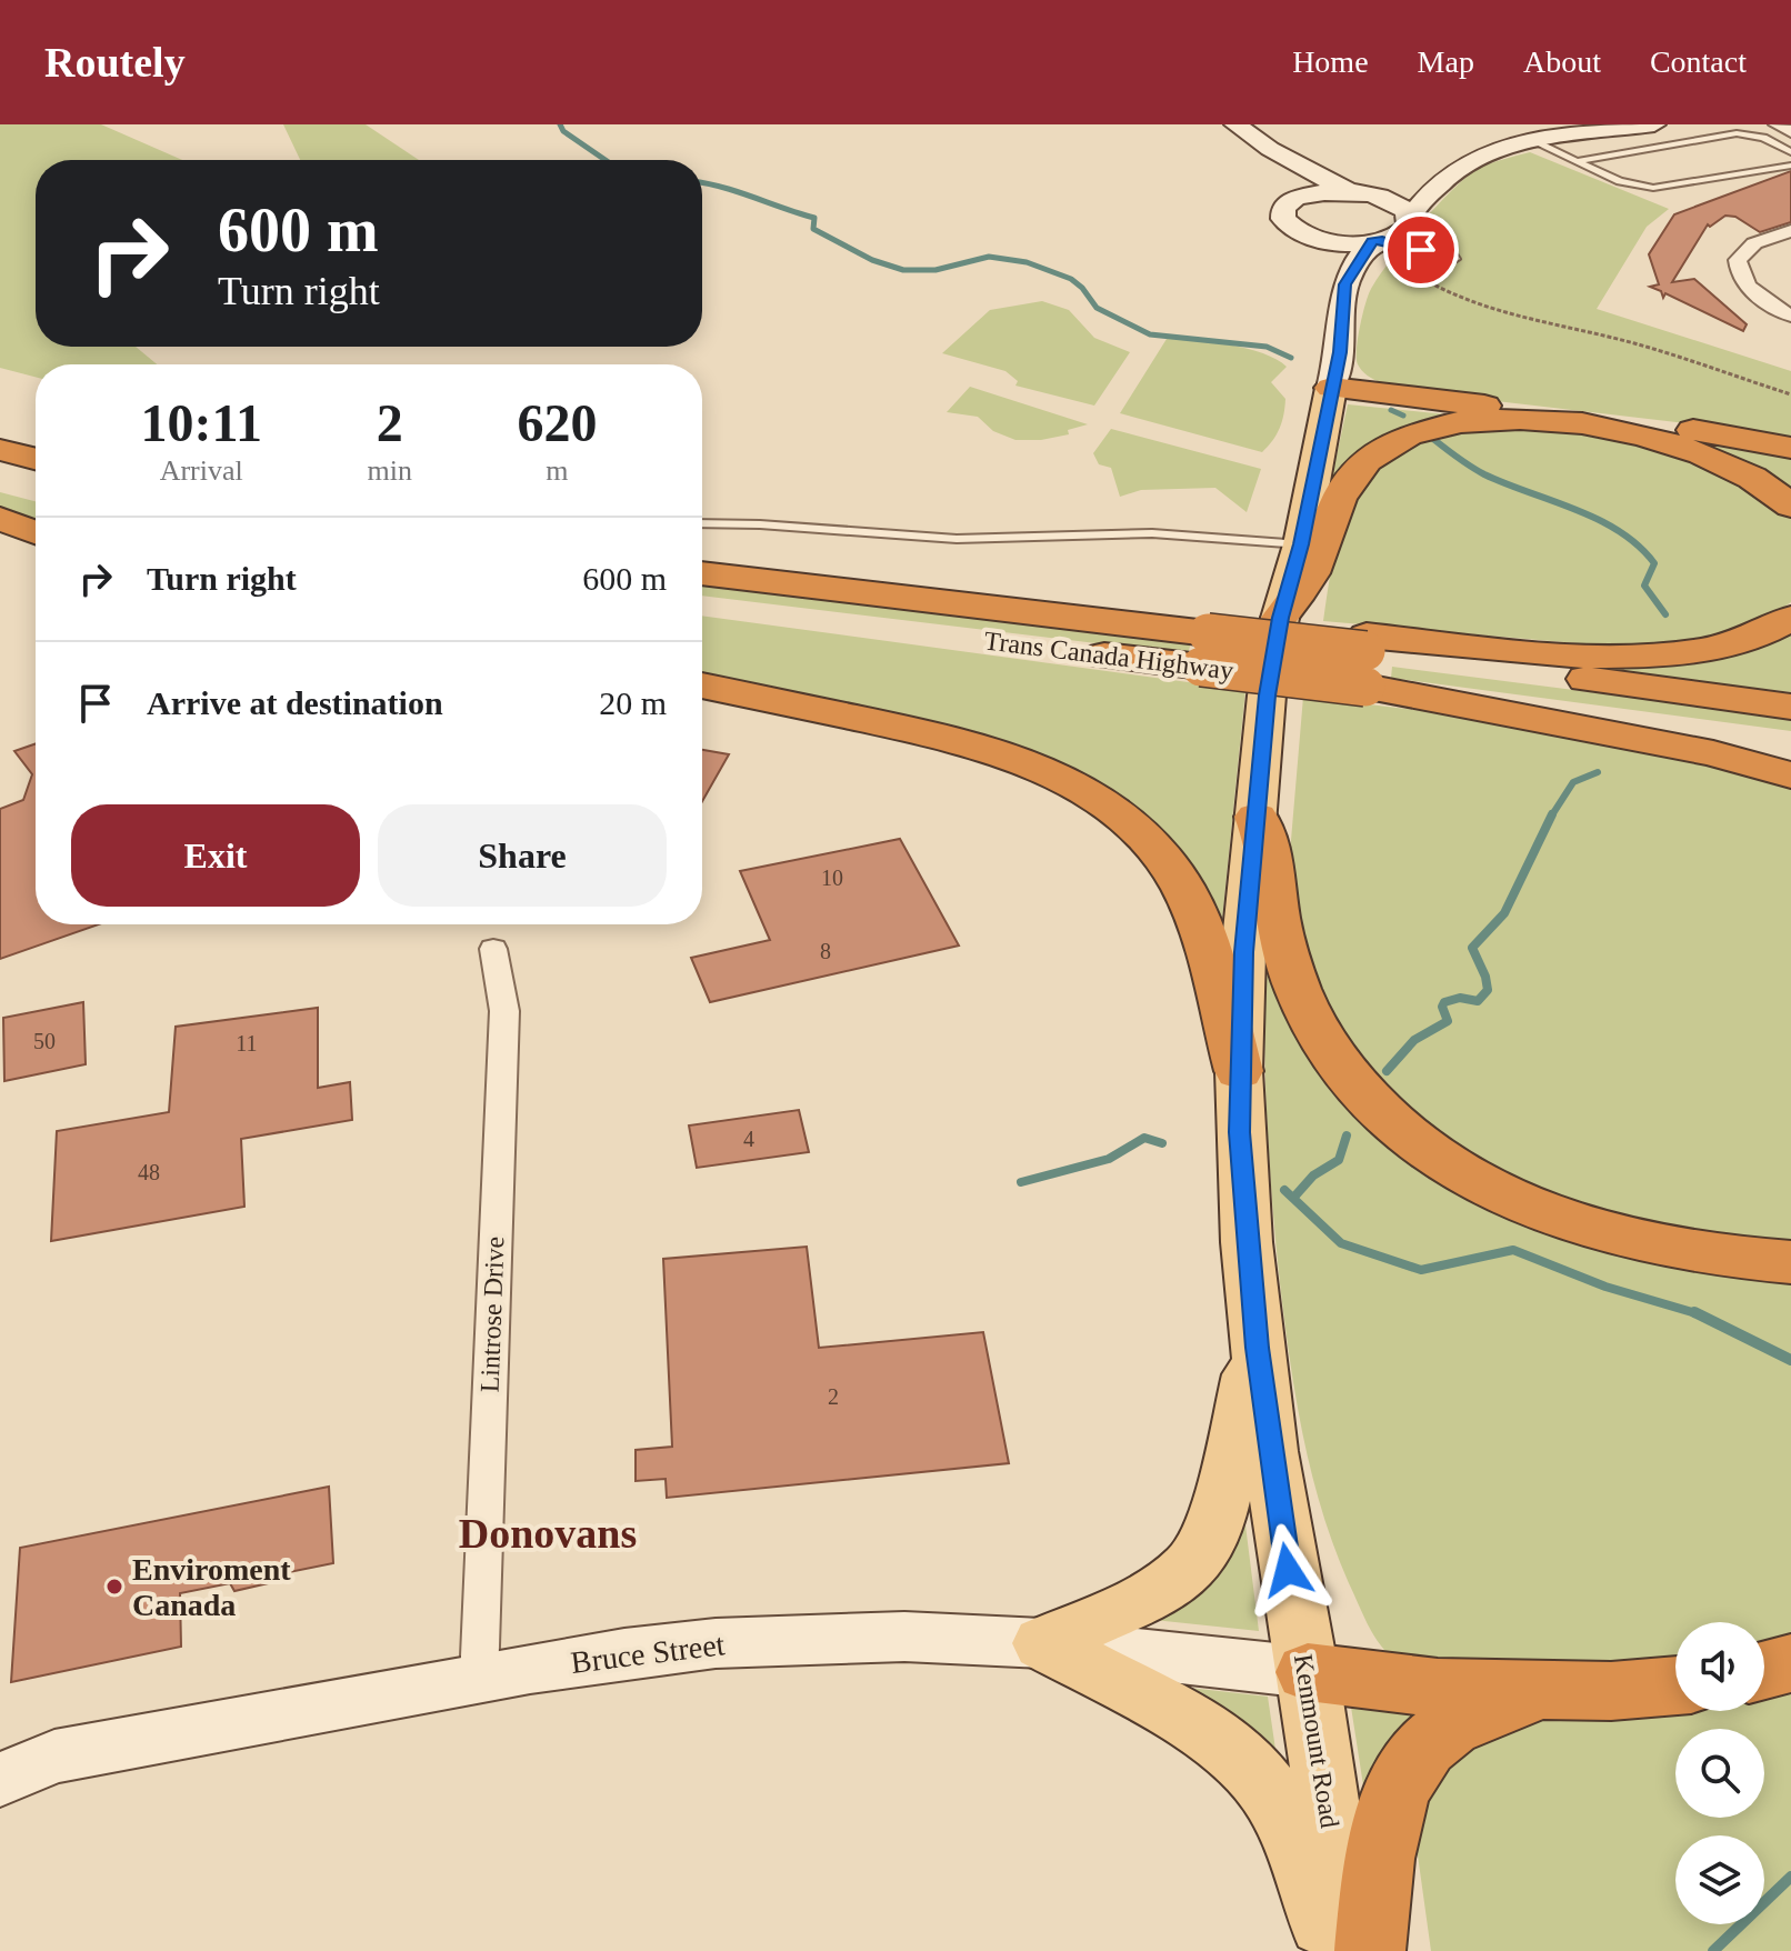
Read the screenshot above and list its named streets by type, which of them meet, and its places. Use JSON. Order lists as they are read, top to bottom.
{
  "streets": {
    "highway": ["Trans Canada Highway"],
    "main road": ["Bruce Street", "Kenmount Road"],
    "street": ["Lintrose Drive"]
  },
  "crossings": [
    ["Lintrose Drive", "Bruce Street"],
    ["Bruce Street", "Kenmount Road"]
  ],
  "districts": ["Donovans"],
  "places": ["Enviroment Canada"],
  "house_numbers": [
    "10",
    "8",
    "50",
    "11",
    "4",
    "48",
    "2"
  ],
  "page": {
    "header": "Routely",
    "nav": [
      "Home",
      "Map",
      "About",
      "Contact"
    ],
    "turn": ["600 m", "Turn right"],
    "eta": [
      "10:11",
      "Arrival",
      "2",
      "min",
      "620",
      "m"
    ],
    "list": [
      {
        "name": "Turn right",
        "value": "600 m"
      },
      {
        "name": "Arrive at destination",
        "value": "20 m"
      }
    ],
    "buttons": ["Exit", "Share"]
  }
}
